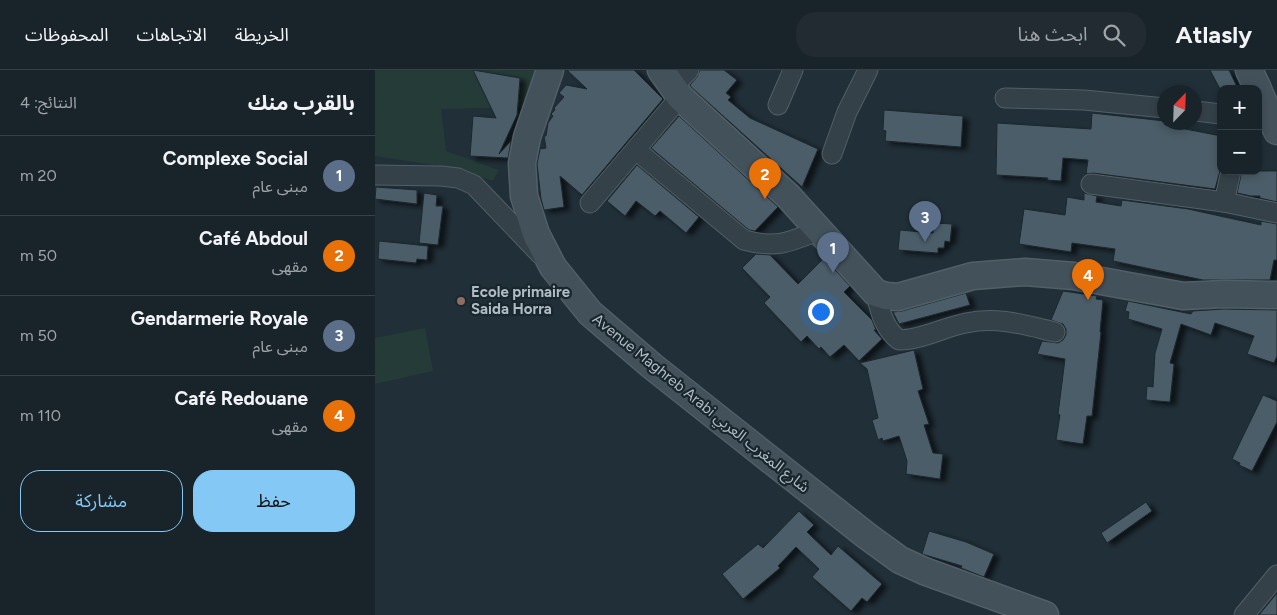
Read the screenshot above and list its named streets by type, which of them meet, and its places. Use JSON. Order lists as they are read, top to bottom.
{
  "streets": {
    "street": ["Avenue Maghreb Arabi شارع المغرب العربي"]
  },
  "places": ["Ecole primaire Saida Horra"],
  "north": "top right",
  "page": {
    "header": "Atlasly",
    "search": "ابحث هنا",
    "nav": ["الخريطة", "الاتجاهات", "المحفوظات"],
    "heading": ["بالقرب منك", "النتائج: 4"],
    "map_buttons": ["+", "−"],
    "list": [
      {
        "mark": "1",
        "name": "Complexe Social",
        "note": "مبنى عام",
        "value": "20 m"
      },
      {
        "mark": "2",
        "name": "Café Abdoul",
        "note": "مقهى",
        "value": "50 m"
      },
      {
        "mark": "3",
        "name": "Gendarmerie Royale",
        "note": "مبنى عام",
        "value": "50 m"
      },
      {
        "mark": "4",
        "name": "Café Redouane",
        "note": "مقهى",
        "value": "110 m"
      }
    ],
    "pins": [
      "2",
      "3",
      "1",
      "4"
    ],
    "buttons": ["حفظ", "مشاركة"]
  }
}
